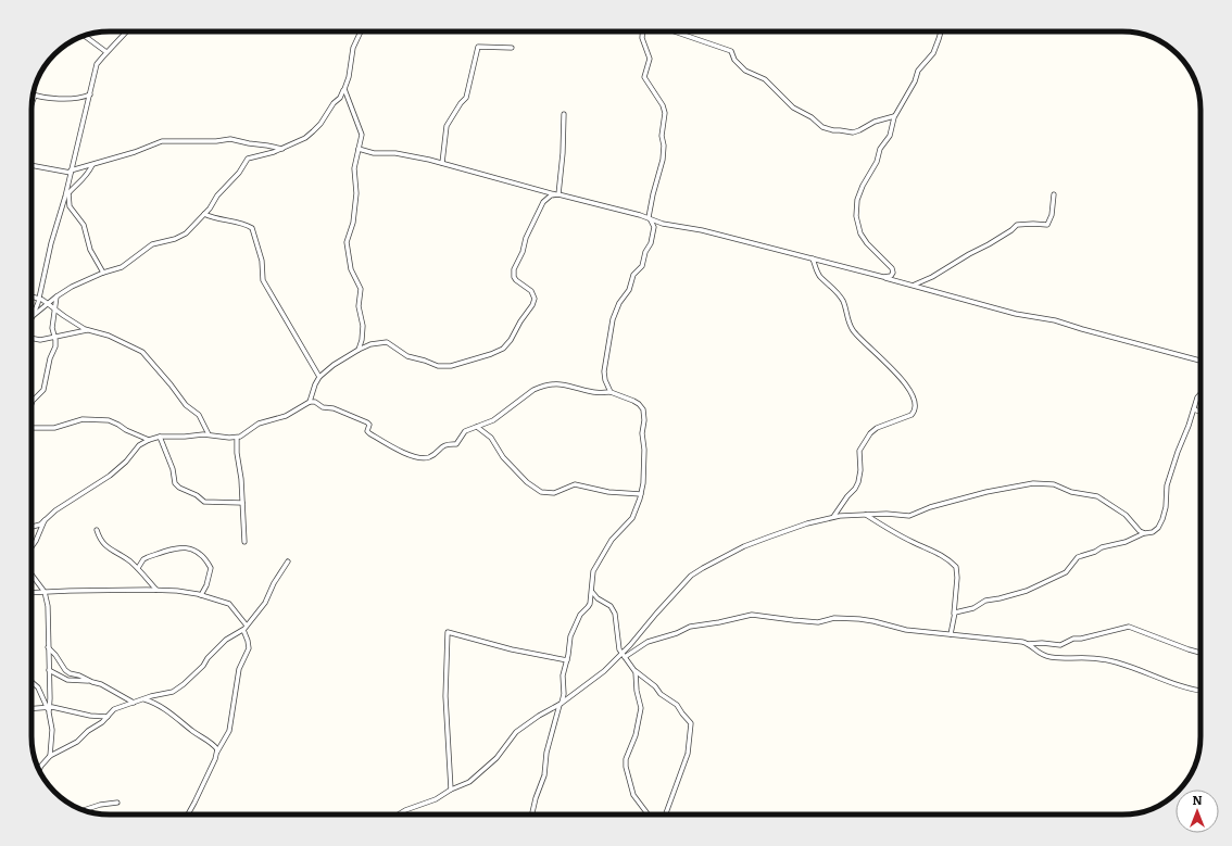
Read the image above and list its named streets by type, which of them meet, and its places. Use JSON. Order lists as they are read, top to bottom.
{
  "north": "top"
}
